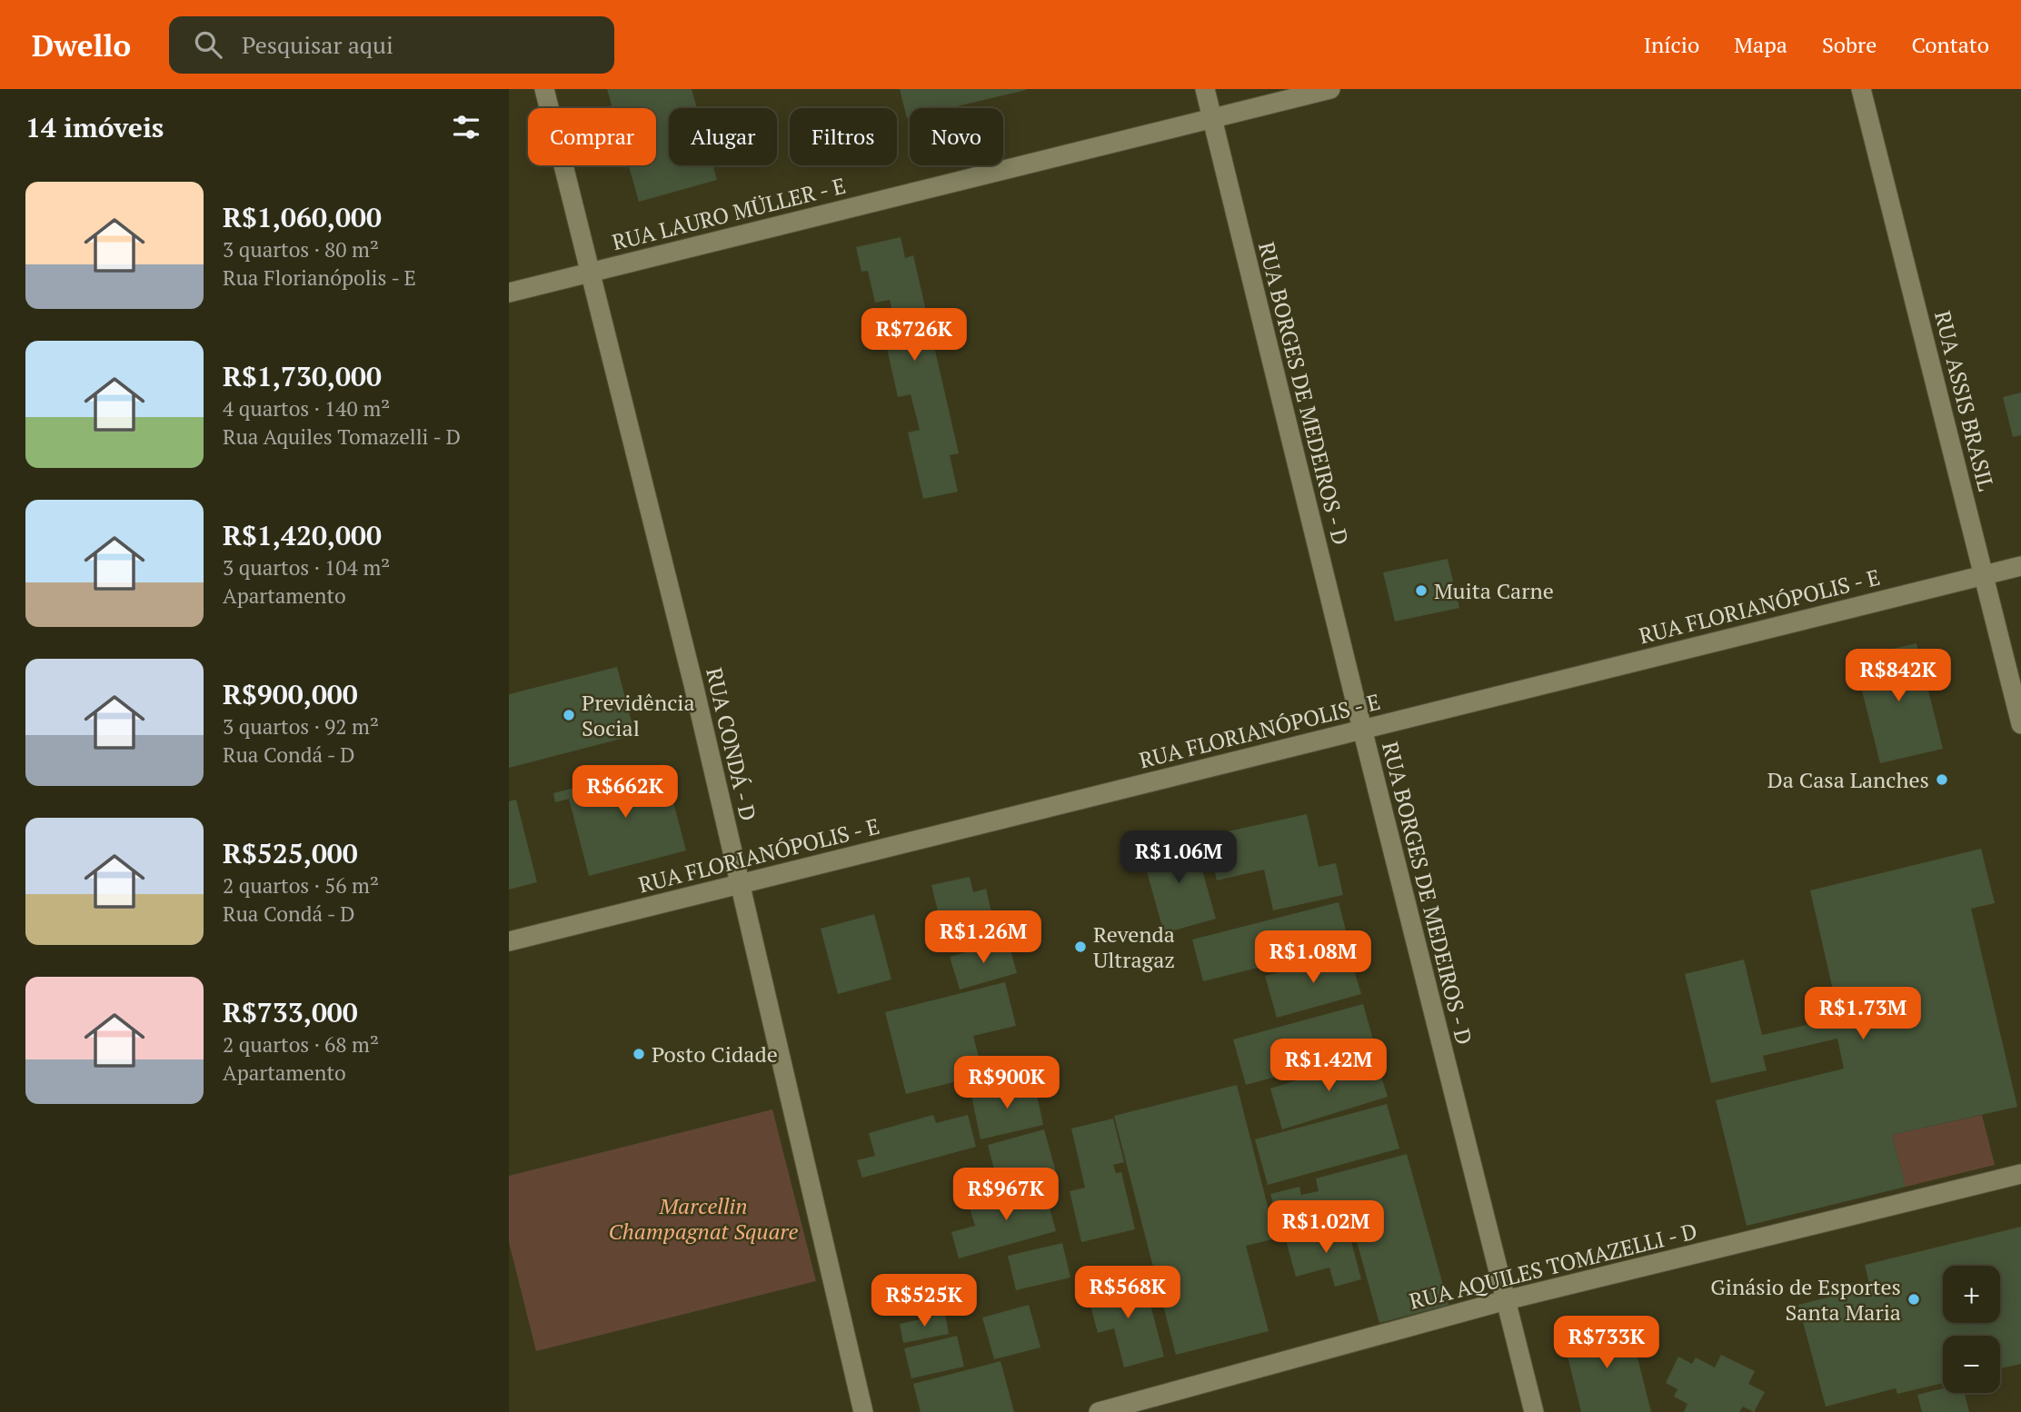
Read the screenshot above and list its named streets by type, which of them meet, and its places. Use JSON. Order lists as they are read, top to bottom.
{
  "streets": {
    "street": [
      "RUA LAURO MÜLLER - E",
      "RUA BORGES DE MEDEIROS - D",
      "RUA ASSIS BRASIL",
      "RUA FLORIANÓPOLIS - E",
      "RUA CONDÁ - D",
      "RUA AQUILES TOMAZELLI - D"
    ]
  },
  "crossings": [
    ["RUA LAURO MÜLLER - E", "RUA BORGES DE MEDEIROS - D"],
    ["RUA LAURO MÜLLER - E", "RUA CONDÁ - D"],
    ["RUA BORGES DE MEDEIROS - D", "RUA FLORIANÓPOLIS - E"],
    ["RUA BORGES DE MEDEIROS - D", "RUA AQUILES TOMAZELLI - D"],
    ["RUA ASSIS BRASIL", "RUA FLORIANÓPOLIS - E"],
    ["RUA FLORIANÓPOLIS - E", "RUA CONDÁ - D"]
  ],
  "parks": ["Marcellin Champagnat Square"],
  "places": [
    "Muita Carne",
    "Previdência Social",
    "Da Casa Lanches",
    "Revenda Ultragaz",
    "Posto Cidade",
    "Ginásio de Esportes Santa Maria"
  ],
  "page": {
    "header": "Dwello",
    "search": "Pesquisar aqui",
    "nav": [
      "Início",
      "Mapa",
      "Sobre",
      "Contato"
    ],
    "heading": "14 imóveis",
    "chip": [
      "Comprar",
      "Alugar",
      "Filtros",
      "Novo"
    ],
    "list": [
      {
        "name": "R$1,060,000",
        "note": "3 quartos · 80 m² · Rua Florianópolis - E"
      },
      {
        "name": "R$1,730,000",
        "note": "4 quartos · 140 m² · Rua Aquiles Tomazelli - D"
      },
      {
        "name": "R$1,420,000",
        "note": "3 quartos · 104 m² · Apartamento"
      },
      {
        "name": "R$900,000",
        "note": "3 quartos · 92 m² · Rua Condá - D"
      },
      {
        "name": "R$525,000",
        "note": "2 quartos · 56 m² · Rua Condá - D"
      },
      {
        "name": "R$733,000",
        "note": "2 quartos · 68 m² · Apartamento"
      }
    ],
    "price": [
      "R$726K",
      "R$842K",
      "R$662K",
      "R$1.06M",
      "R$1.26M",
      "R$1.08M",
      "R$1.73M",
      "R$1.42M",
      "R$900K",
      "R$967K",
      "R$1.02M",
      "R$568K",
      "R$525K",
      "R$733K"
    ],
    "map_buttons": ["+", "−"]
  }
}
